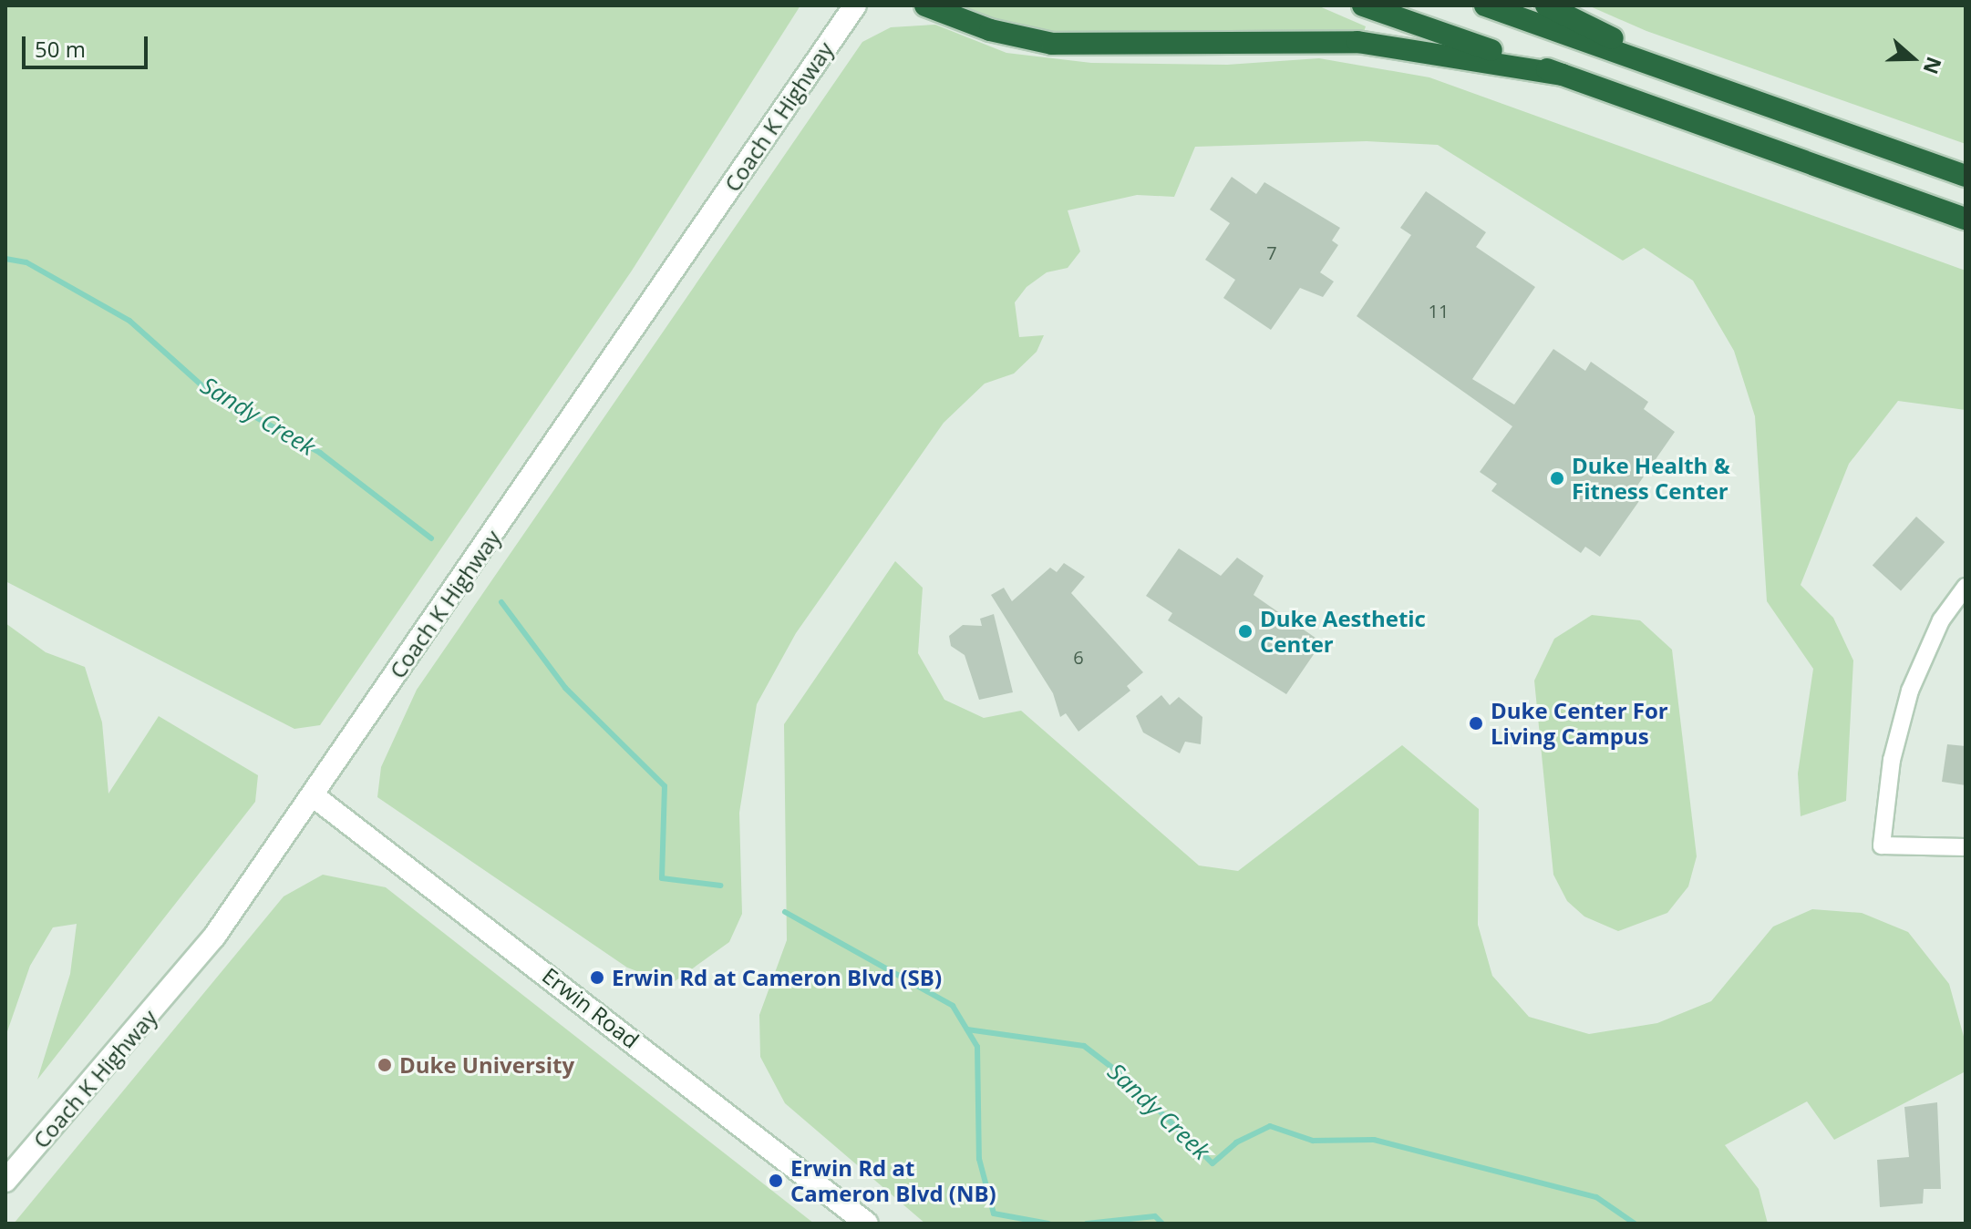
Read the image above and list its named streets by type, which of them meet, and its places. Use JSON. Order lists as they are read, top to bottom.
{
  "streets": {
    "main road": ["Coach K Highway", "Erwin Road"]
  },
  "crossings": [
    ["Coach K Highway", "Erwin Road"]
  ],
  "water": ["Sandy Creek"],
  "places": [
    "Duke Health & Fitness Center",
    "Duke Aesthetic Center",
    "Duke Center For Living Campus",
    "Erwin Rd at Cameron Blvd (SB)",
    "Duke University",
    "Erwin Rd at Cameron Blvd (NB)"
  ],
  "house_numbers": ["7", "11", "6"],
  "scale_bar": "50 m",
  "north": "right"
}
